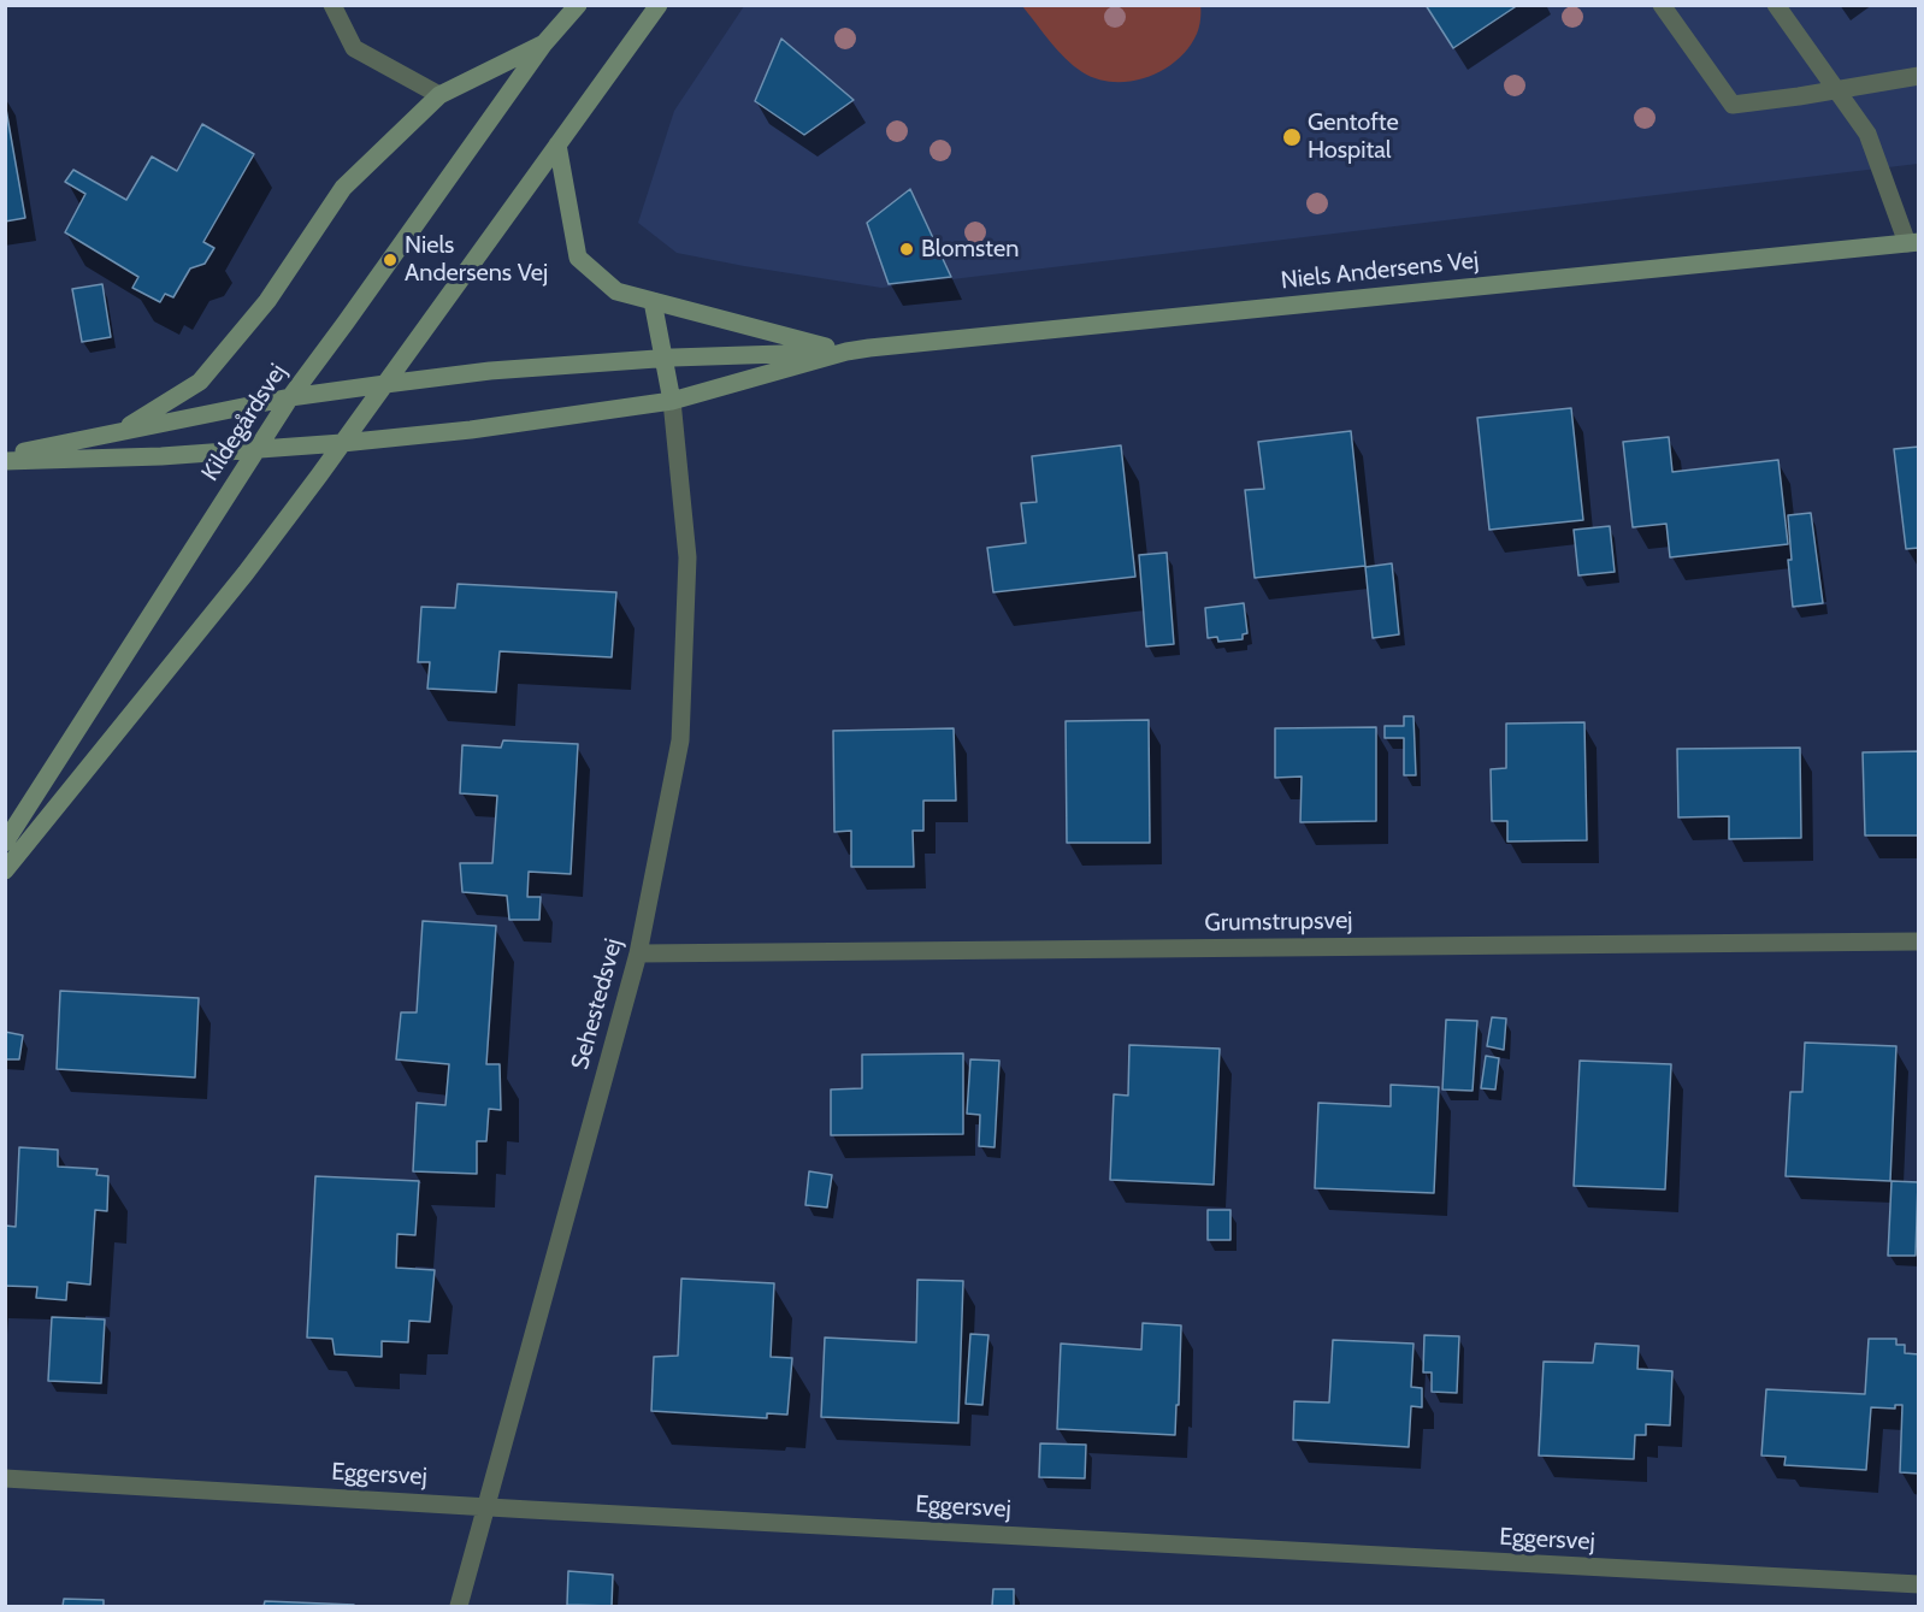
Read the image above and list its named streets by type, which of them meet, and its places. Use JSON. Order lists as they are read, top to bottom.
{
  "streets": {
    "street": [
      "Niels Andersens Vej",
      "Kildegårdsvej",
      "Grumstrupsvej",
      "Sehestedsvej",
      "Eggersvej"
    ]
  },
  "crossings": [
    ["Niels Andersens Vej", "Kildegårdsvej"],
    ["Niels Andersens Vej", "Sehestedsvej"],
    ["Grumstrupsvej", "Sehestedsvej"],
    ["Sehestedsvej", "Eggersvej"]
  ],
  "places": ["Gentofte Hospital", "Blomsten", "Niels Andersens Vej"]
}
